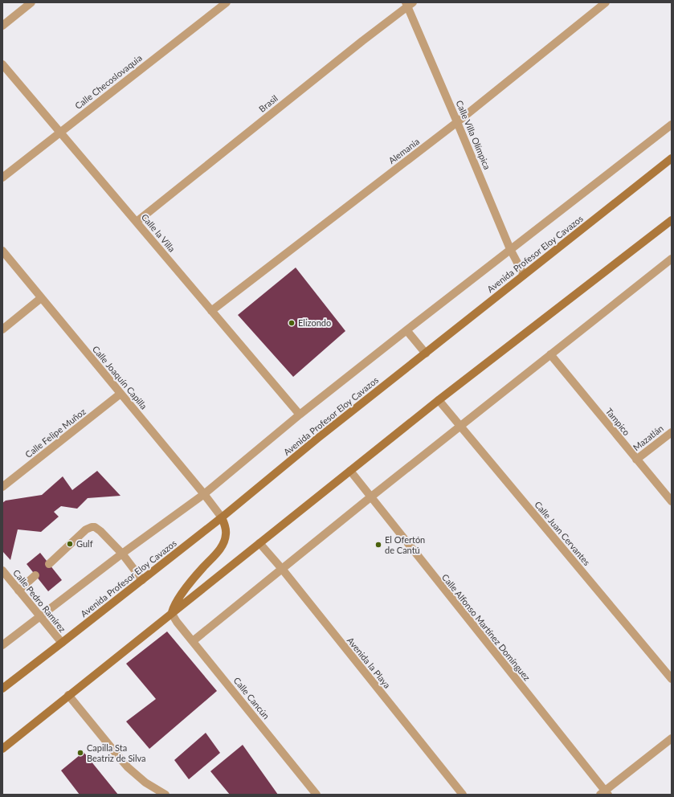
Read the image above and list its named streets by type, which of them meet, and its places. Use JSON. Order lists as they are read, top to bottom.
{
  "streets": {
    "main road": ["Avenida Profesor Eloy Cavazos"],
    "street": [
      "Calle Checoslovaquia",
      "Brasil",
      "Calle Villa Olímpica",
      "Alemania",
      "Calle la Villa",
      "Calle Joaquín Capilla",
      "Tampico",
      "Calle Felipe Muñoz",
      "Mazatlán",
      "Calle Juan Cervantes",
      "Calle Pedro Ramírez",
      "Calle Alfonso Martínez Domínguez",
      "Avenida la Playa",
      "Calle Cancún"
    ]
  },
  "crossings": [
    ["Calle Checoslovaquia", "Calle la Villa"],
    ["Brasil", "Calle Villa Olímpica"],
    ["Brasil", "Calle la Villa"],
    ["Calle Villa Olímpica", "Alemania"],
    ["Calle Villa Olímpica", "Avenida Profesor Eloy Cavazos"],
    ["Alemania", "Calle la Villa"],
    ["Avenida Profesor Eloy Cavazos", "Calle Joaquín Capilla"],
    ["Avenida Profesor Eloy Cavazos", "Calle Pedro Ramírez"],
    ["Calle Joaquín Capilla", "Calle Felipe Muñoz"],
    ["Tampico", "Mazatlán"]
  ],
  "places": [
    "Elizondo",
    "Gulf",
    "El Ofertón de Cantú",
    "Capilla Sta Beatriz de Silva"
  ]
}
